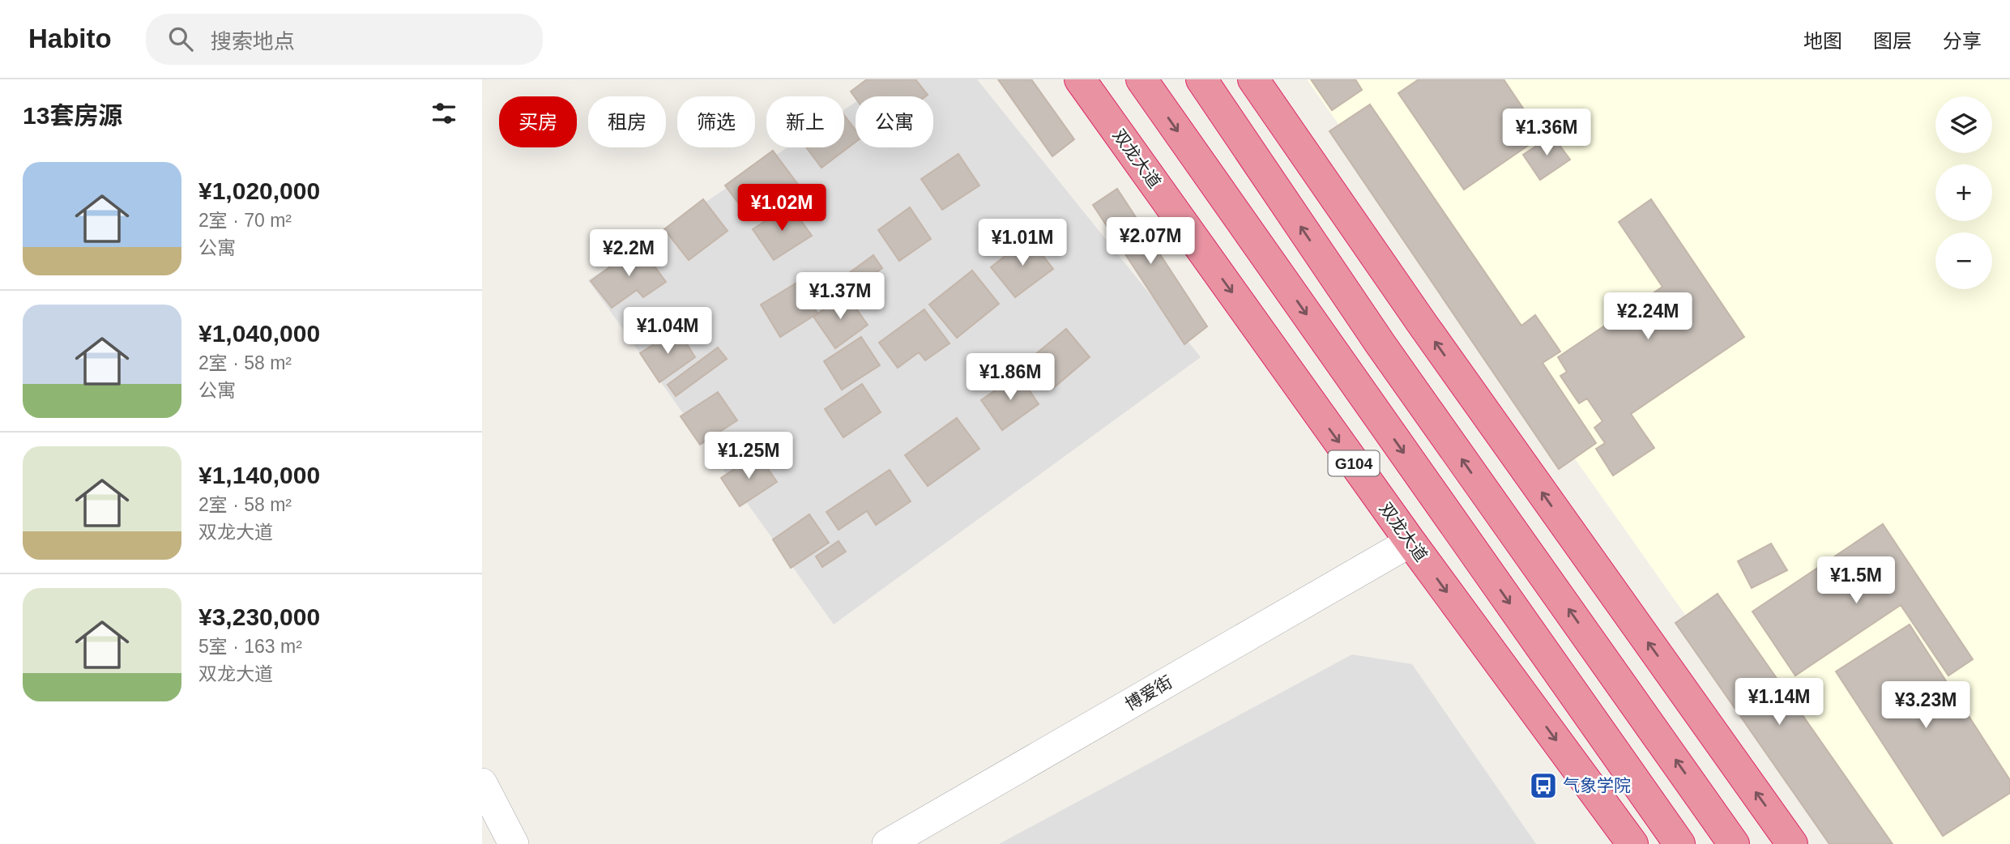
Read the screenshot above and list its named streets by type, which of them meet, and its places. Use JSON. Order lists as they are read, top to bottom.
{
  "streets": {
    "highway": ["双龙大道", "G104"],
    "street": ["博爱街"]
  },
  "crossings": [
    ["双龙大道", "博爱街"]
  ],
  "places": {
    "bus stop": ["气象学院"]
  },
  "page": {
    "header": "Habito",
    "search": "搜索地点",
    "nav": ["地图", "图层", "分享"],
    "heading": "13套房源",
    "map_buttons": ["+", "−"],
    "chip": [
      "买房",
      "租房",
      "筛选",
      "新上",
      "公寓"
    ],
    "price": [
      "¥1.36M",
      "¥1.02M",
      "¥2.07M",
      "¥1.01M",
      "¥2.2M",
      "¥1.37M",
      "¥2.24M",
      "¥1.04M",
      "¥1.86M",
      "¥1.25M",
      "¥1.5M",
      "¥1.14M",
      "¥3.23M"
    ],
    "list": [
      {
        "name": "¥1,020,000",
        "note": "2室 · 70 m² · 公寓"
      },
      {
        "name": "¥1,040,000",
        "note": "2室 · 58 m² · 公寓"
      },
      {
        "name": "¥1,140,000",
        "note": "2室 · 58 m² · 双龙大道"
      },
      {
        "name": "¥3,230,000",
        "note": "5室 · 163 m² · 双龙大道"
      }
    ]
  }
}
